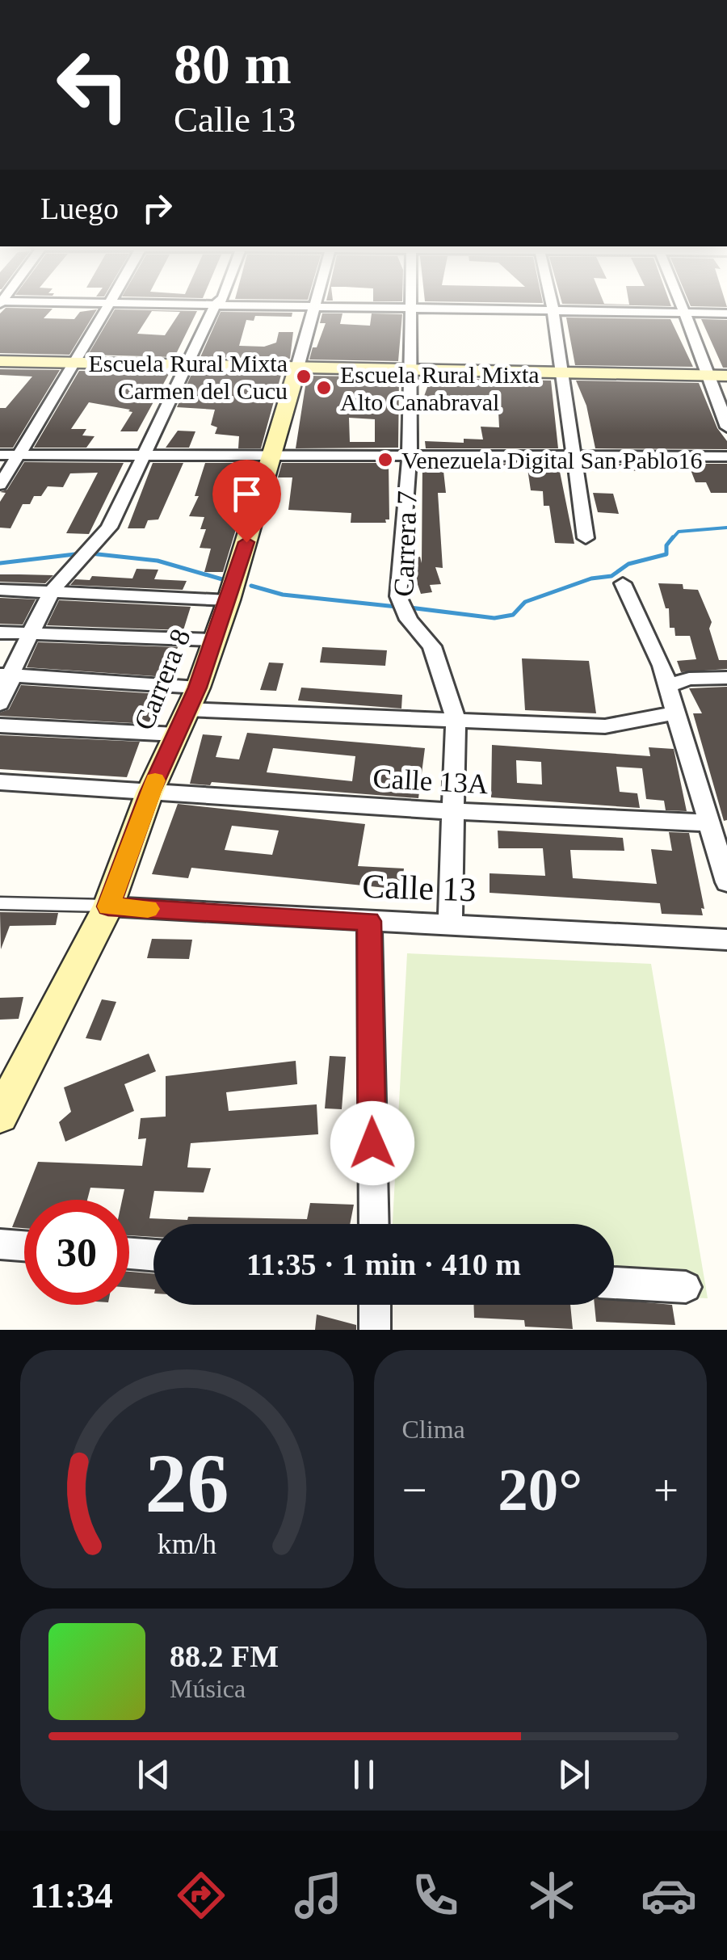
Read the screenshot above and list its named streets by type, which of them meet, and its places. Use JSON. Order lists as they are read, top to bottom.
{
  "streets": {
    "street": [
      "Carrera 7",
      "Carrera 8",
      "Calle 13A",
      "Calle 13"
    ]
  },
  "crossings": [
    ["Carrera 7", "Calle 13A"],
    ["Carrera 7", "Calle 13"],
    ["Carrera 8", "Calle 13A"],
    ["Carrera 8", "Calle 13"]
  ],
  "places": ["Escuela Rural Mixta Carmen del Cucu", "Escuela Rural Mixta Alto Canabraval", "Venezuela Digital San Pablo16"],
  "page": {
    "turn": ["80 m", "Calle 13"],
    "then": "Luego",
    "limit": "30",
    "trip": "11:35 · 1 min · 410 m",
    "tile": "Clima",
    "heat": ["−", "20°", "+"],
    "song": ["88.2 FM", "Música"],
    "tabs": "11:34",
    "gauge": ["26", "km/h"]
  }
}
